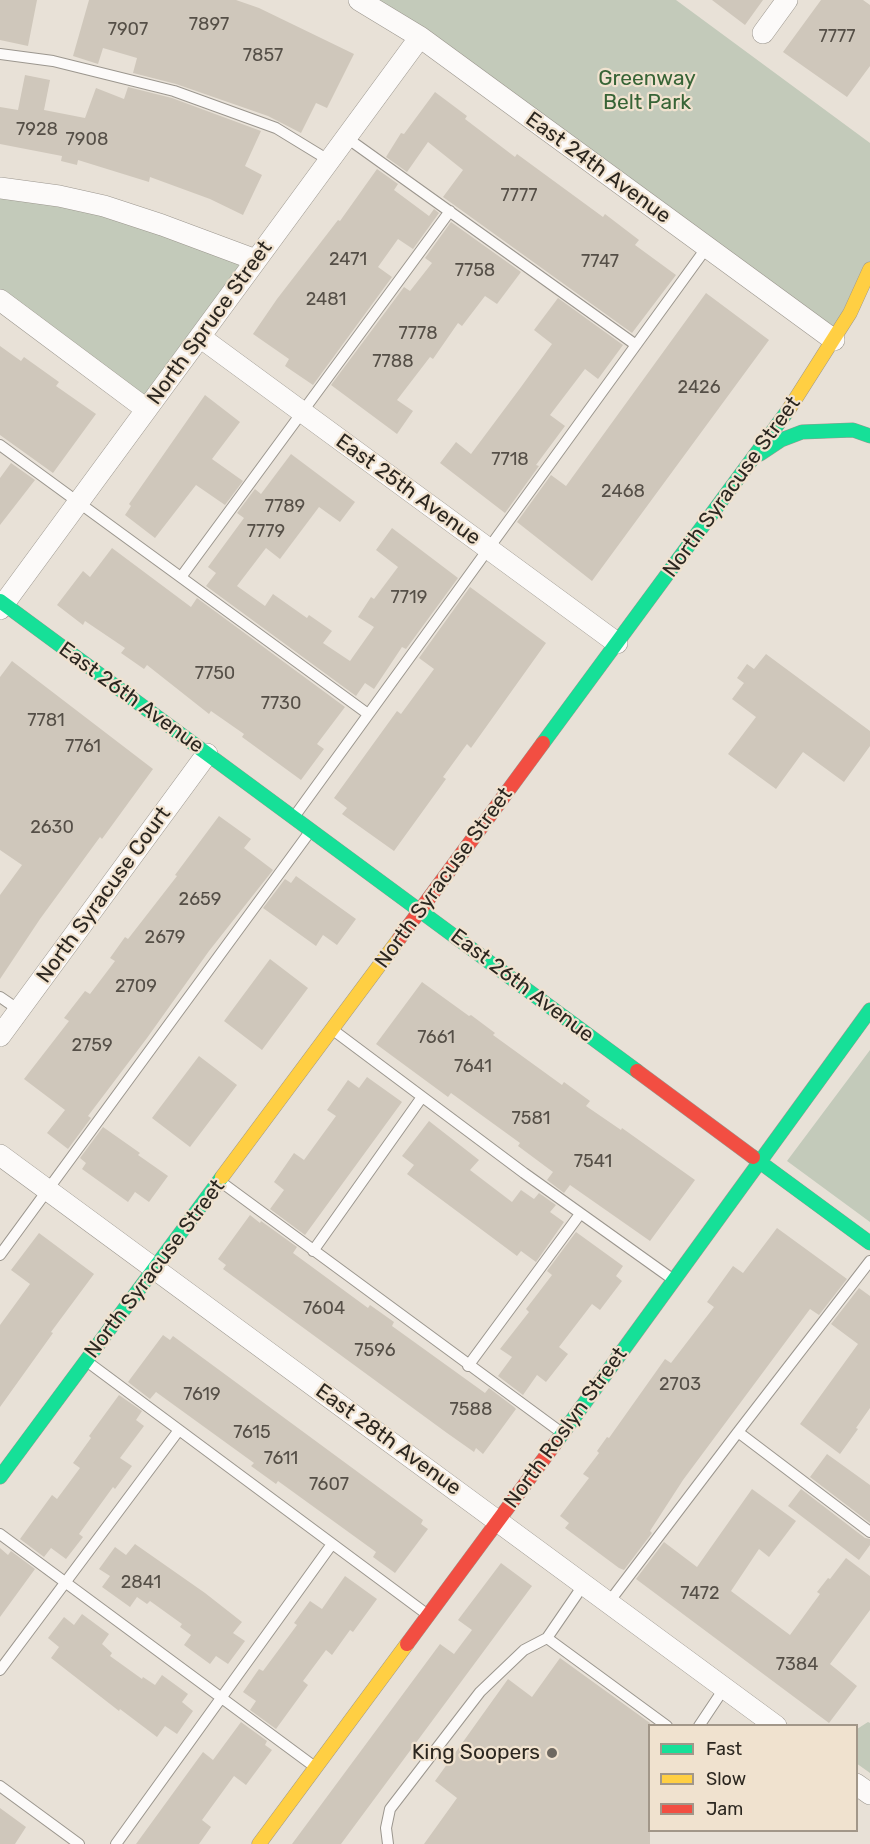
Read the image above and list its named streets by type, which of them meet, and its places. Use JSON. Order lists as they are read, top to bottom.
{
  "streets": {
    "street": [
      "East 24th Avenue",
      "North Spruce Street",
      "North Syracuse Street",
      "East 25th Avenue",
      "East 26th Avenue",
      "North Syracuse Court",
      "North Roslyn Street",
      "East 28th Avenue"
    ]
  },
  "crossings": [
    ["East 24th Avenue", "North Spruce Street"],
    ["East 24th Avenue", "North Syracuse Street"],
    ["North Spruce Street", "East 25th Avenue"],
    ["North Spruce Street", "East 26th Avenue"],
    ["North Syracuse Street", "East 25th Avenue"],
    ["North Syracuse Street", "East 26th Avenue"],
    ["North Syracuse Street", "East 28th Avenue"],
    ["East 26th Avenue", "North Syracuse Court"],
    ["East 26th Avenue", "North Roslyn Street"],
    ["North Roslyn Street", "East 28th Avenue"]
  ],
  "parks": ["Greenway Belt Park"],
  "places": ["King Soopers"],
  "house_numbers": [
    "7897",
    "7907",
    "7777",
    "7857",
    "7928",
    "7908",
    "7777",
    "2471",
    "7747",
    "7758",
    "2481",
    "7778",
    "7788",
    "2426",
    "7718",
    "2468",
    "7789",
    "7779",
    "7719",
    "7750",
    "7730",
    "7781",
    "7761",
    "2630",
    "2659",
    "2679",
    "2709",
    "7661",
    "2759",
    "7641",
    "7581",
    "7541",
    "7604",
    "7596",
    "2703",
    "7619",
    "7588",
    "7615",
    "7611",
    "7607",
    "2841",
    "7472",
    "7384"
  ],
  "legend": ["Fast", "Slow", "Jam"]
}
